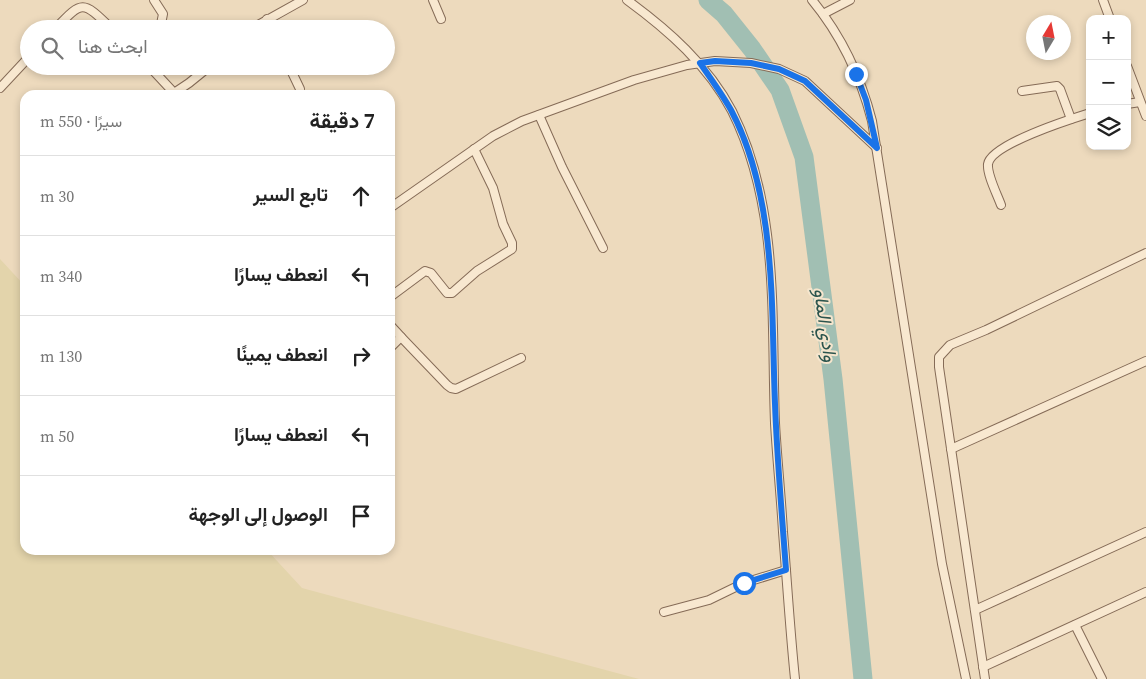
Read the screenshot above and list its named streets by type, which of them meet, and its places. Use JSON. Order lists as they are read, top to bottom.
{
  "water": ["وادي الماو"],
  "north": "top",
  "page": {
    "map_buttons": ["+", "−"],
    "search": "ابحث هنا",
    "heading": ["7 دقيقة", "سيرًا · 550 m"],
    "list": [
      ["تابع السير", "30 m"],
      ["انعطف يسارًا", "340 m"],
      ["انعطف يمينًا", "130 m"],
      ["انعطف يسارًا", "50 m"],
      "الوصول إلى الوجهة"
    ]
  }
}
